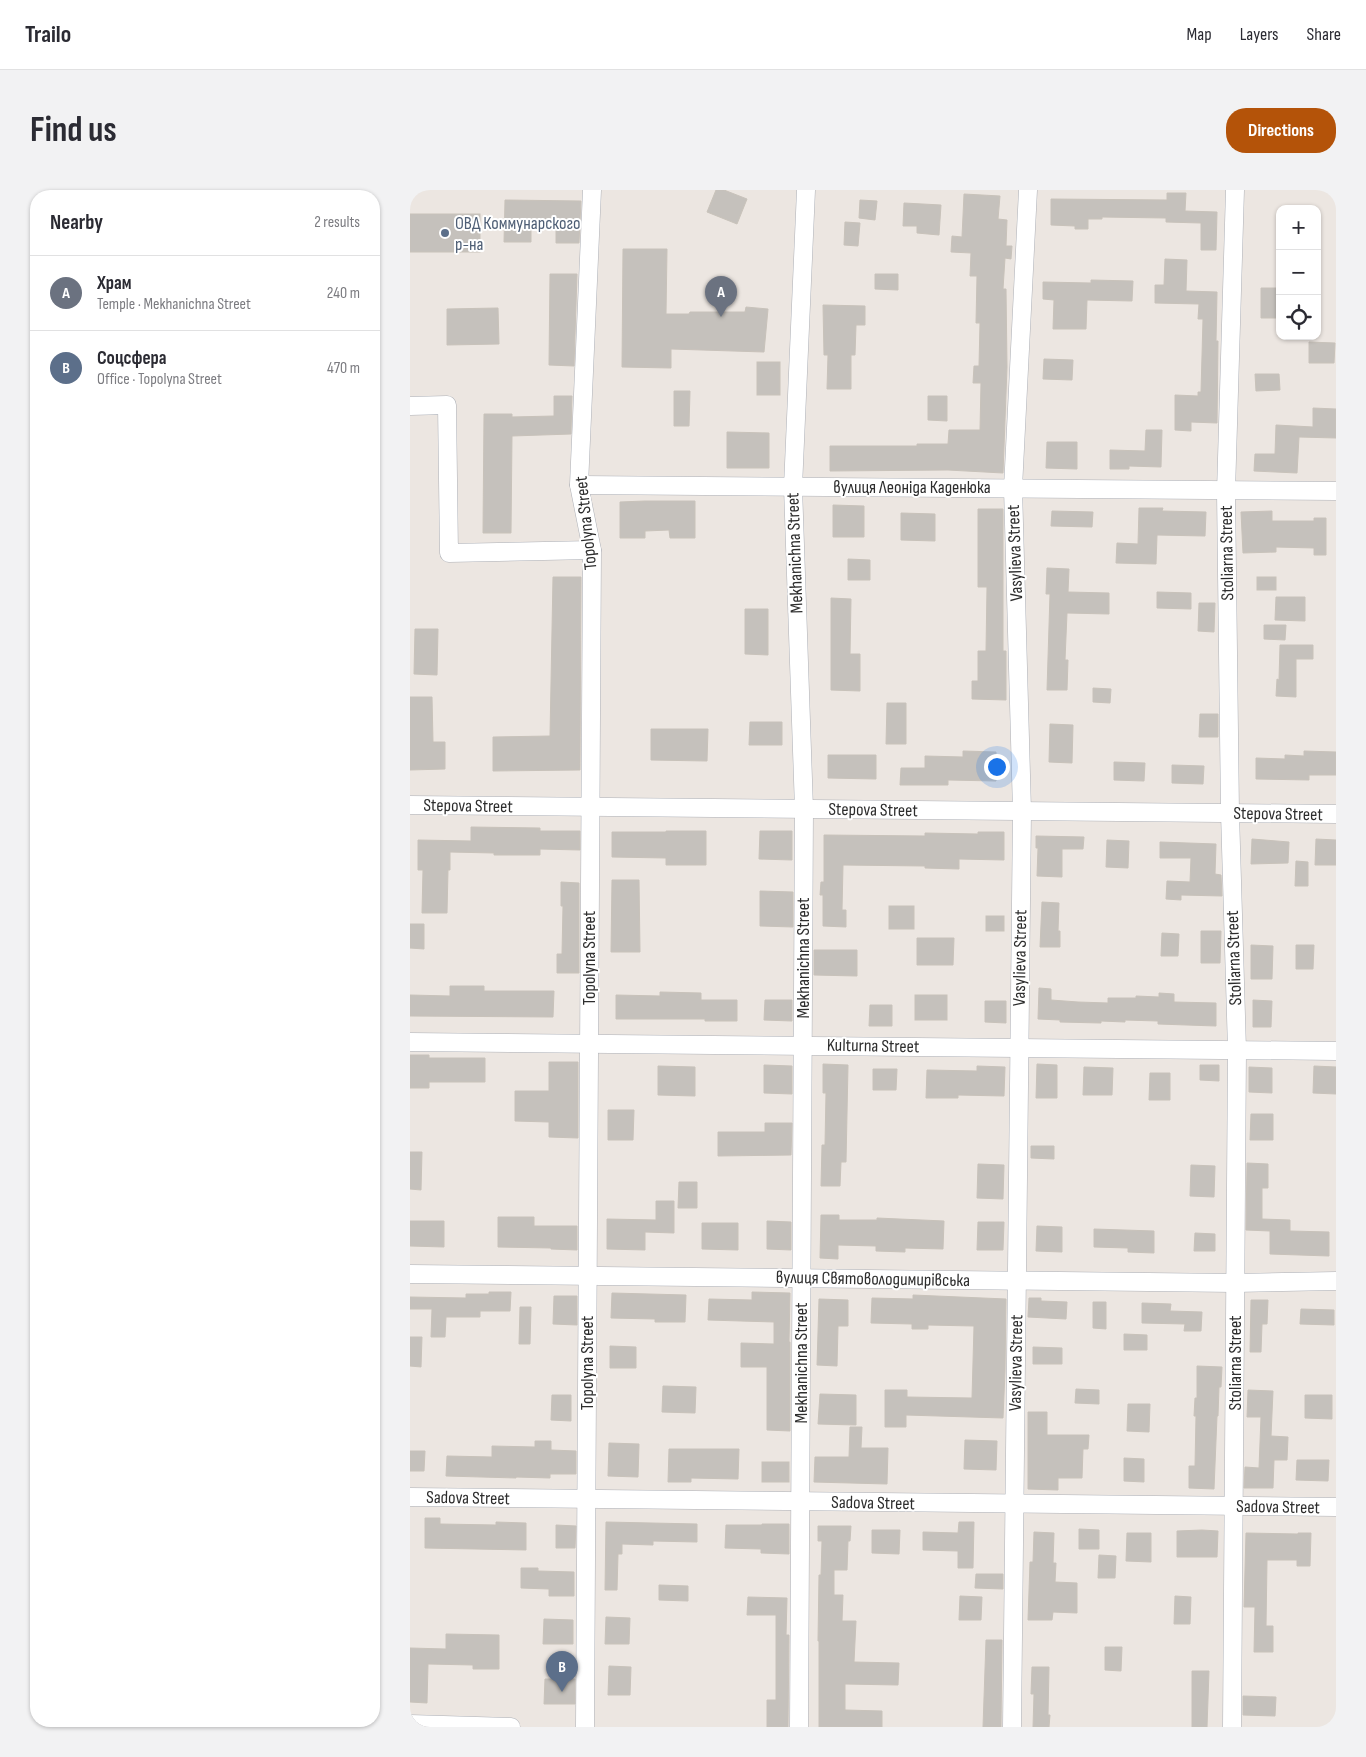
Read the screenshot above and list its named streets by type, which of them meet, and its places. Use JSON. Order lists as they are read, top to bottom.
{
  "streets": {
    "street": [
      "вулиця Леоніда Каденюка",
      "Topolyna Street",
      "Mekhanichna Street",
      "Vasylieva Street",
      "Stoliarna Street",
      "Stepova Street",
      "Kulturna Street",
      "вулиця Святоволодимирівська",
      "Sadova Street"
    ]
  },
  "crossings": [
    ["вулиця Леоніда Каденюка", "Topolyna Street"],
    ["вулиця Леоніда Каденюка", "Mekhanichna Street"],
    ["вулиця Леоніда Каденюка", "Vasylieva Street"],
    ["вулиця Леоніда Каденюка", "Stoliarna Street"],
    ["Topolyna Street", "Stepova Street"],
    ["Topolyna Street", "Kulturna Street"],
    ["Topolyna Street", "вулиця Святоволодимирівська"],
    ["Topolyna Street", "Sadova Street"],
    ["Mekhanichna Street", "Stepova Street"],
    ["Mekhanichna Street", "Kulturna Street"],
    ["Mekhanichna Street", "вулиця Святоволодимирівська"],
    ["Mekhanichna Street", "Sadova Street"],
    ["Vasylieva Street", "Stepova Street"],
    ["Vasylieva Street", "Kulturna Street"],
    ["Vasylieva Street", "вулиця Святоволодимирівська"],
    ["Vasylieva Street", "Sadova Street"],
    ["Stoliarna Street", "Stepova Street"],
    ["Stoliarna Street", "Kulturna Street"],
    ["Stoliarna Street", "вулиця Святоволодимирівська"],
    ["Stoliarna Street", "Sadova Street"]
  ],
  "places": ["ОВД Коммунарского р-на"],
  "page": {
    "header": "Trailo",
    "nav": ["Map", "Layers", "Share"],
    "buttons": "Directions",
    "title": "Find us",
    "heading": ["Nearby", "2 results"],
    "map_buttons": ["+", "−"],
    "list": [
      {
        "mark": "A",
        "name": "Храм",
        "note": "Temple · Mekhanichna Street",
        "value": "240 m"
      },
      {
        "mark": "B",
        "name": "Соцсфера",
        "note": "Office · Topolyna Street",
        "value": "470 m"
      }
    ],
    "pins": ["A", "B"]
  }
}
